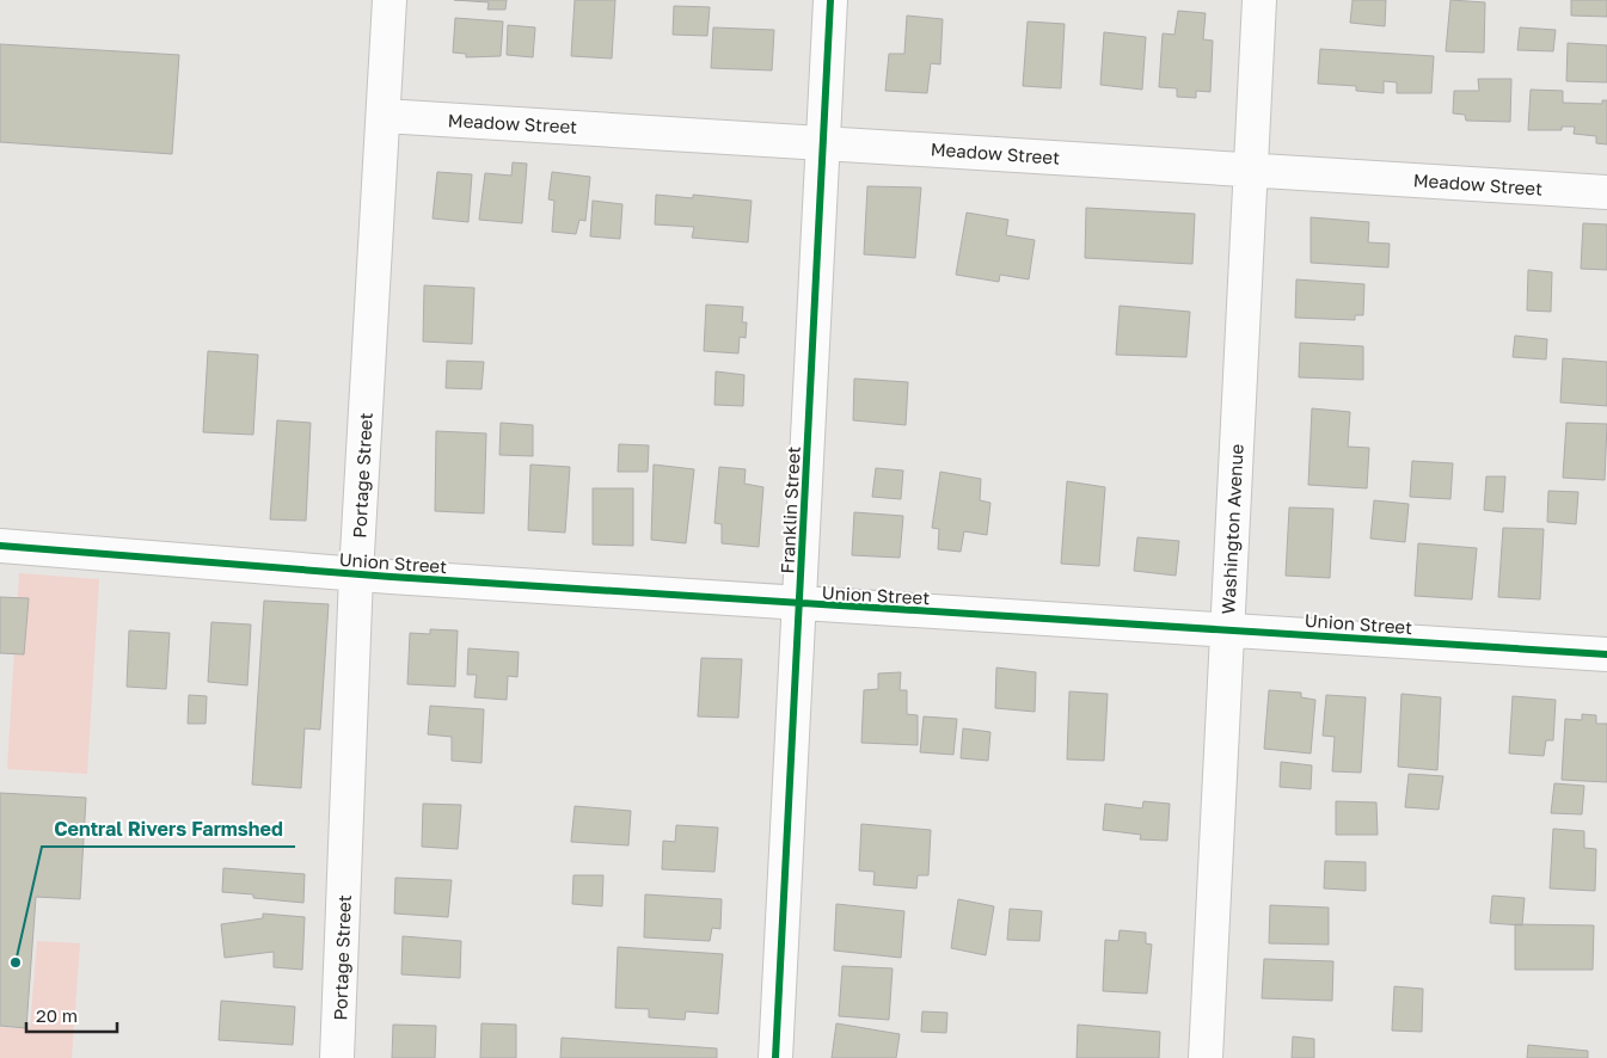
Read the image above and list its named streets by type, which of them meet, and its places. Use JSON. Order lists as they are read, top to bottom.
{
  "streets": {
    "street": [
      "Meadow Street",
      "Portage Street",
      "Franklin Street",
      "Washington Avenue",
      "Union Street"
    ]
  },
  "crossings": [
    ["Meadow Street", "Portage Street"],
    ["Meadow Street", "Franklin Street"],
    ["Meadow Street", "Washington Avenue"],
    ["Portage Street", "Union Street"],
    ["Franklin Street", "Union Street"],
    ["Washington Avenue", "Union Street"]
  ],
  "places": ["Central Rivers Farmshed"],
  "scale_bar": "20 m"
}
